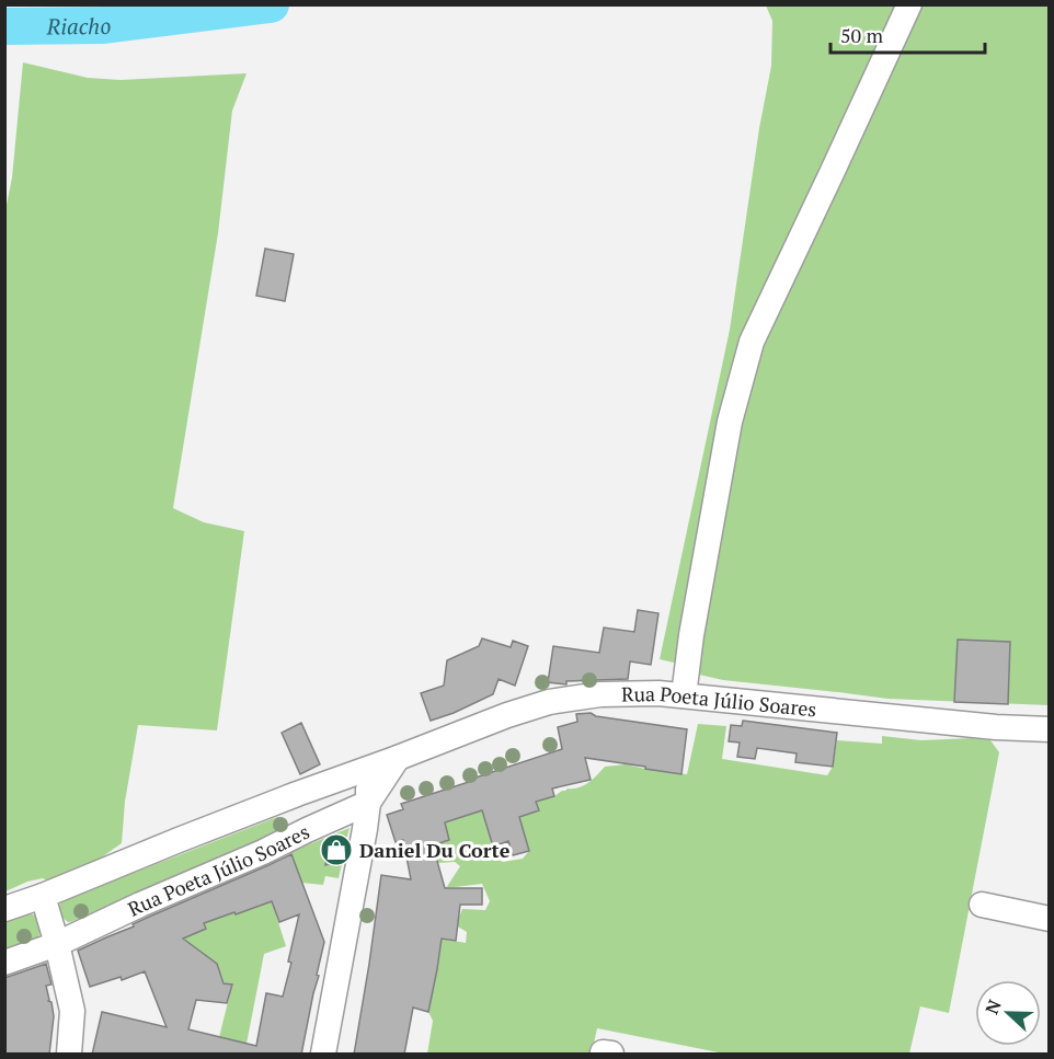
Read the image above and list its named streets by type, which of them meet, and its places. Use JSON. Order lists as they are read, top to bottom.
{
  "streets": {
    "street": ["Rua Poeta Júlio Soares"]
  },
  "water": ["Riacho"],
  "places": {
    "shop": ["Daniel Du Corte"]
  },
  "scale_bar": "50 m",
  "north": "left"
}
